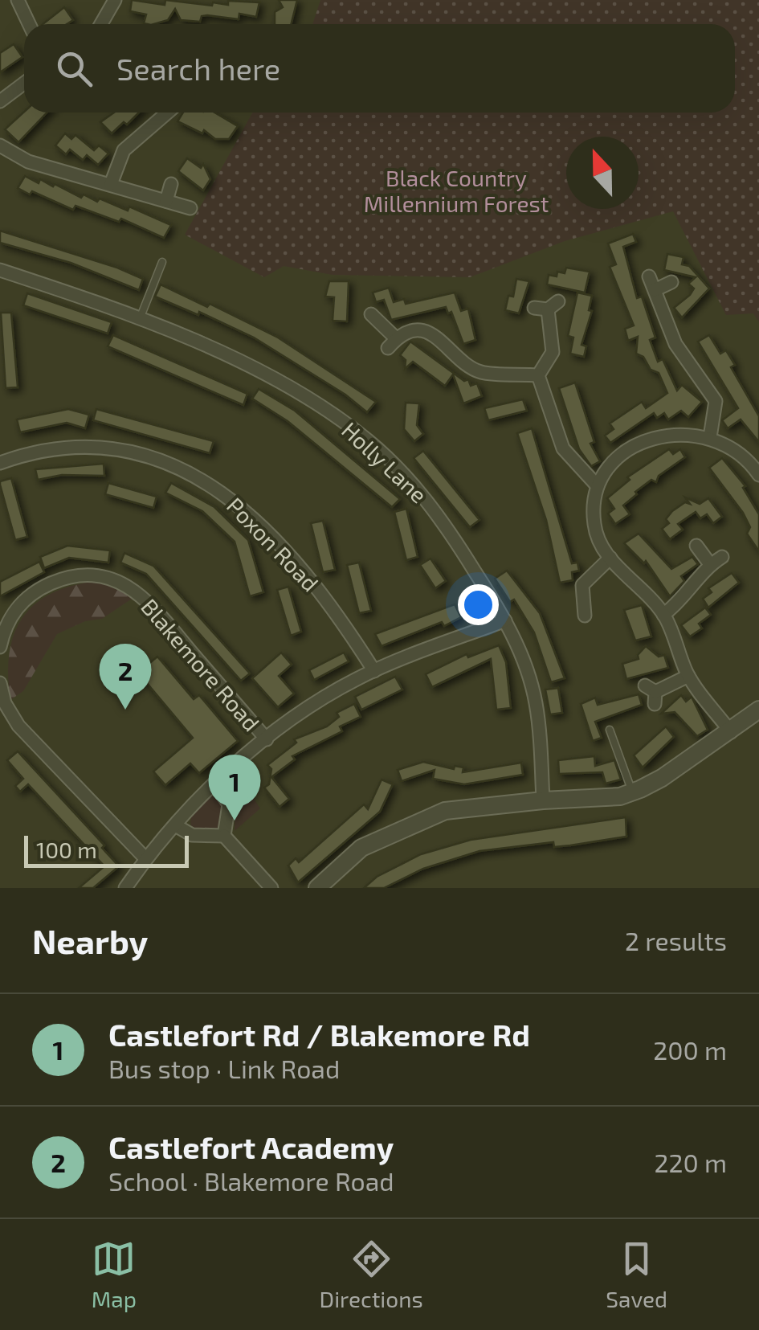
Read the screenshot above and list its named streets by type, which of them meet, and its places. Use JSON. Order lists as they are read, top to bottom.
{
  "streets": {
    "street": ["Holly Lane", "Poxon Road", "Blakemore Road"]
  },
  "parks": ["Black Country Millennium Forest"],
  "scale_bar": "100 m",
  "north": "top",
  "page": {
    "search": "Search here",
    "pins": ["2", "1"],
    "scale": "100 m",
    "heading": ["Nearby", "2 results"],
    "list": [
      {
        "mark": "1",
        "name": "Castlefort Rd / Blakemore Rd",
        "note": "Bus stop · Link Road",
        "value": "200 m"
      },
      {
        "mark": "2",
        "name": "Castlefort Academy",
        "note": "School · Blakemore Road",
        "value": "220 m"
      }
    ],
    "nav": ["Map", "Directions", "Saved"]
  }
}
